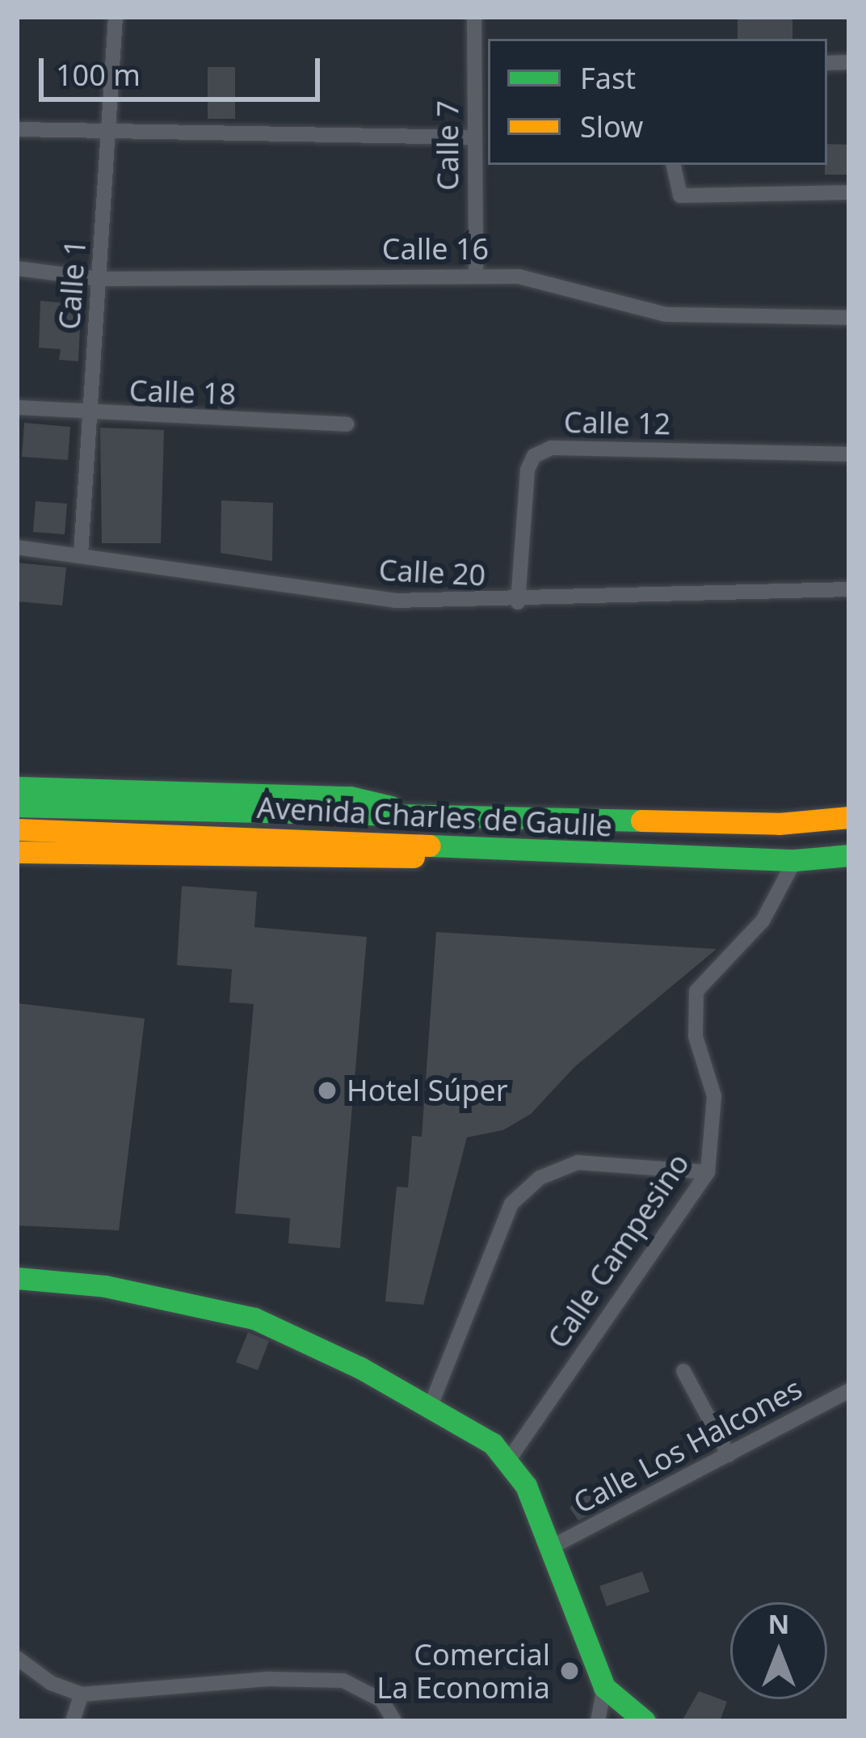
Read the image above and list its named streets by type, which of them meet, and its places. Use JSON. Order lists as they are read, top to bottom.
{
  "streets": {
    "main road": ["Avenida Charles de Gaulle"],
    "street": [
      "Calle 7",
      "Calle 16",
      "Calle 1",
      "Calle 18",
      "Calle 12",
      "Calle 20",
      "Calle Campesino",
      "Calle Los Halcones"
    ]
  },
  "crossings": [
    ["Calle 7", "Calle 16"],
    ["Calle 16", "Calle 1"],
    ["Calle 1", "Calle 18"],
    ["Calle 1", "Calle 20"],
    ["Calle 12", "Calle 20"],
    ["Avenida Charles de Gaulle", "Calle Campesino"]
  ],
  "places": ["Hotel Súper", "Comercial La Economia"],
  "legend": ["Fast", "Slow"],
  "scale_bar": "100 m",
  "north": "top"
}
